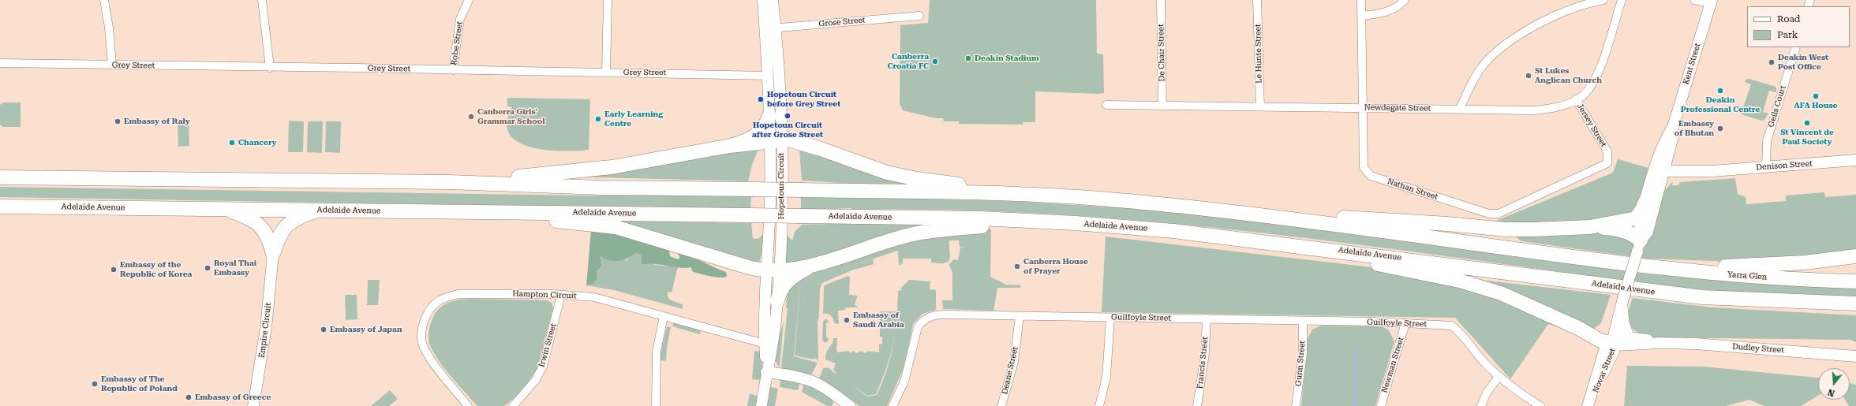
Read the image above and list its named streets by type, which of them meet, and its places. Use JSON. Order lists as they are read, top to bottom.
{
  "streets": {
    "highway": ["Adelaide Avenue", "Yarra Glen"],
    "main road": [
      "Kent Street",
      "Denison Street",
      "Hopetoun Circuit",
      "Empire Circuit",
      "Dudley Street",
      "Novar Street"
    ],
    "street": [
      "Grose Street",
      "Robe Street",
      "De Chair Street",
      "Le Hunte Street",
      "Grey Street",
      "Geils Court",
      "Newdegate Street",
      "Jersey Street",
      "Nathan Street",
      "Hampton Circuit",
      "Guilfoyle Street",
      "Irwin Street",
      "Francis Street",
      "Gunn Street",
      "Newman Street",
      "Deane Street"
    ]
  },
  "crossings": [
    ["Grose Street", "Hopetoun Circuit"],
    ["Robe Street", "Grey Street"],
    ["De Chair Street", "Newdegate Street"],
    ["Le Hunte Street", "Newdegate Street"],
    ["Kent Street", "Denison Street"],
    ["Kent Street", "Yarra Glen"],
    ["Kent Street", "Dudley Street"],
    ["Kent Street", "Novar Street"],
    ["Grey Street", "Hopetoun Circuit"],
    ["Geils Court", "Denison Street"],
    ["Newdegate Street", "Jersey Street"],
    ["Newdegate Street", "Nathan Street"],
    ["Jersey Street", "Nathan Street"],
    ["Hopetoun Circuit", "Hampton Circuit"],
    ["Hampton Circuit", "Irwin Street"],
    ["Guilfoyle Street", "Francis Street"],
    ["Guilfoyle Street", "Gunn Street"],
    ["Guilfoyle Street", "Newman Street"],
    ["Guilfoyle Street", "Deane Street"],
    ["Dudley Street", "Novar Street"]
  ],
  "places": [
    "Deakin Stadium",
    "Canberra Croatia FC",
    "Deakin West Post Office",
    "St Lukes Anglican Church",
    "Deakin Professional Centre",
    "AFA House",
    "Hopetoun Circuit before Grey Street",
    "Hopetoun Circuit after Grose Street",
    "Canberra Girls' Grammar School",
    "Early Learning Centre",
    "Embassy of Italy",
    "St Vincent de Paul Society",
    "Embassy of Bhutan",
    "Chancery",
    "Canberra House of Prayer",
    "Royal Thai Embassy",
    "Embassy of the Republic of Korea",
    "Embassy of Saudi Arabia",
    "Embassy of Japan",
    "Embassy of The Republic of Poland",
    "Embassy of Greece"
  ],
  "legend": ["Road", "Park"],
  "north": "bottom"
}
